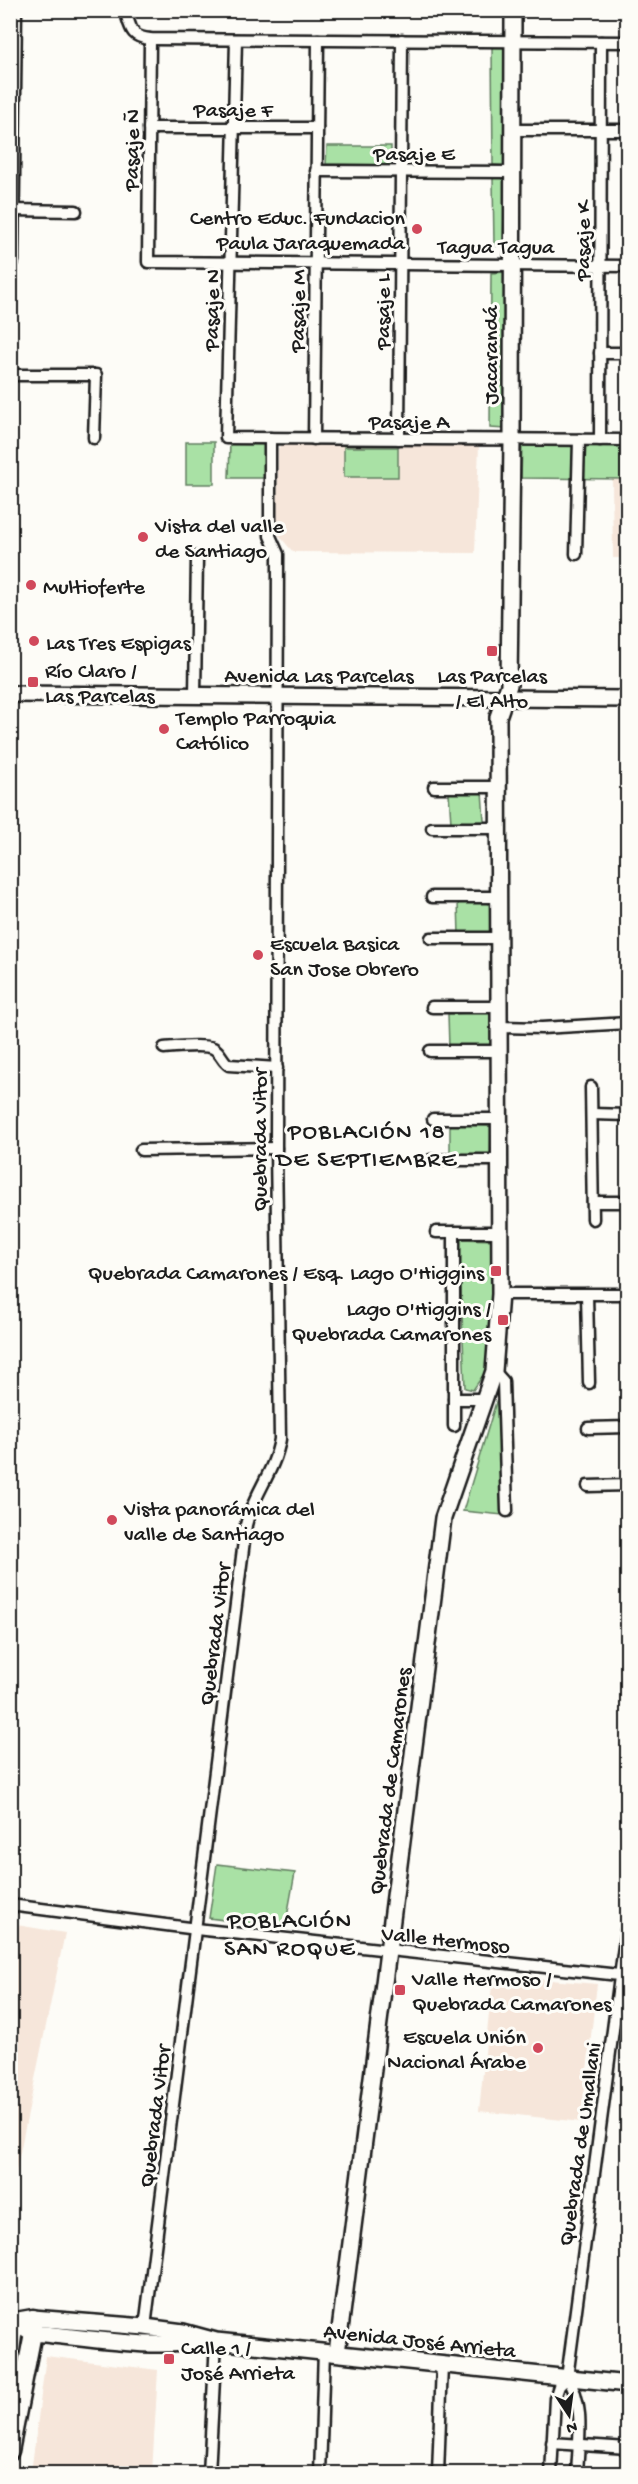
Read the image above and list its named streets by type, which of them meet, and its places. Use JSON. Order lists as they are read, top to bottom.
{
  "streets": {
    "main road": ["Avenida José Arrieta"],
    "street": [
      "Pasaje F",
      "Pasaje Ñ",
      "Pasaje E",
      "Pasaje K",
      "Tagua Tagua",
      "Pasaje N",
      "Pasaje M",
      "Pasaje L",
      "Jacarandá",
      "Pasaje A",
      "Avenida Las Parcelas",
      "Quebrada Vitor",
      "Quebrada de Camarones",
      "Valle Hermoso",
      "Quebrada de Umallani"
    ]
  },
  "crossings": [
    ["Pasaje F", "Pasaje Ñ"],
    ["Pasaje F", "Pasaje N"],
    ["Pasaje F", "Pasaje M"],
    ["Pasaje Ñ", "Tagua Tagua"],
    ["Pasaje E", "Pasaje M"],
    ["Pasaje E", "Pasaje L"],
    ["Pasaje E", "Jacarandá"],
    ["Pasaje K", "Tagua Tagua"],
    ["Pasaje K", "Pasaje A"],
    ["Tagua Tagua", "Pasaje N"],
    ["Tagua Tagua", "Pasaje M"],
    ["Tagua Tagua", "Pasaje L"],
    ["Tagua Tagua", "Jacarandá"],
    ["Pasaje N", "Pasaje A"],
    ["Pasaje M", "Pasaje A"],
    ["Pasaje L", "Pasaje A"],
    ["Jacarandá", "Pasaje A"],
    ["Jacarandá", "Avenida Las Parcelas"],
    ["Jacarandá", "Quebrada de Camarones"],
    ["Pasaje A", "Quebrada Vitor"],
    ["Avenida Las Parcelas", "Quebrada Vitor"],
    ["Avenida Las Parcelas", "Quebrada de Camarones"],
    ["Quebrada Vitor", "Valle Hermoso"],
    ["Quebrada Vitor", "Avenida José Arrieta"],
    ["Quebrada de Camarones", "Valle Hermoso"],
    ["Quebrada de Camarones", "Avenida José Arrieta"],
    ["Valle Hermoso", "Quebrada de Umallani"],
    ["Quebrada de Umallani", "Avenida José Arrieta"]
  ],
  "districts": ["POBLACIÓN 18 DE SEPTIEMBRE", "POBLACIÓN SAN ROQUE"],
  "places": {
    "other": [
      "Centro Educ. Fundacion Paula Jaraquemada",
      "Vista del valle de Santiago",
      "Multioferte",
      "Las Tres Espigas",
      "Templo Parroquia Católico",
      "Escuela Basica San Jose Obrero",
      "Vista panorámica del valle de Santiago",
      "Escuela Unión Nacional Árabe"
    ],
    "transit": [
      "Las Parcelas / El Alto",
      "Río Claro / Las Parcelas",
      "Quebrada Camarones / Esq. Lago O'Higgins",
      "Lago O'Higgins / Quebrada Camarones",
      "Valle Hermoso / Quebrada Camarones",
      "Calle 1 / José Arrieta"
    ]
  },
  "north": "bottom"
}
